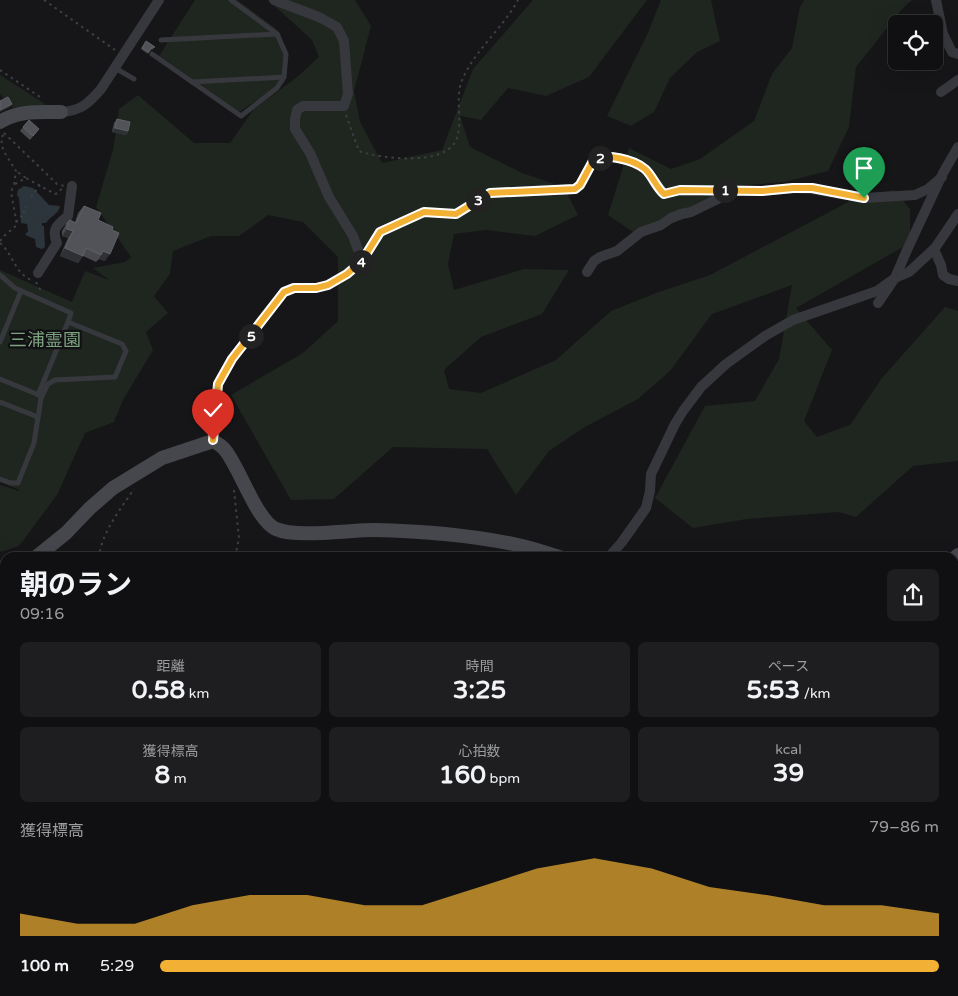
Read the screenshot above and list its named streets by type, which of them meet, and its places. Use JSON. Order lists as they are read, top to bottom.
{
  "parks": ["三浦霊園"],
  "page": {
    "pins": [
      "2",
      "1",
      "3",
      "4",
      "5"
    ],
    "heading": ["朝のラン", "09:16"],
    "stats": [
      ["距離", "0.58 km"],
      ["時間", "3:25"],
      ["ペース", "5:53 /km"],
      ["獲得標高", "8 m"],
      ["心拍数", "160 bpm"],
      ["kcal", "39"]
    ],
    "chart": ["獲得標高", "79–86 m"],
    "list": [
      {
        "name": "100 m",
        "note": "5:29"
      }
    ]
  }
}
